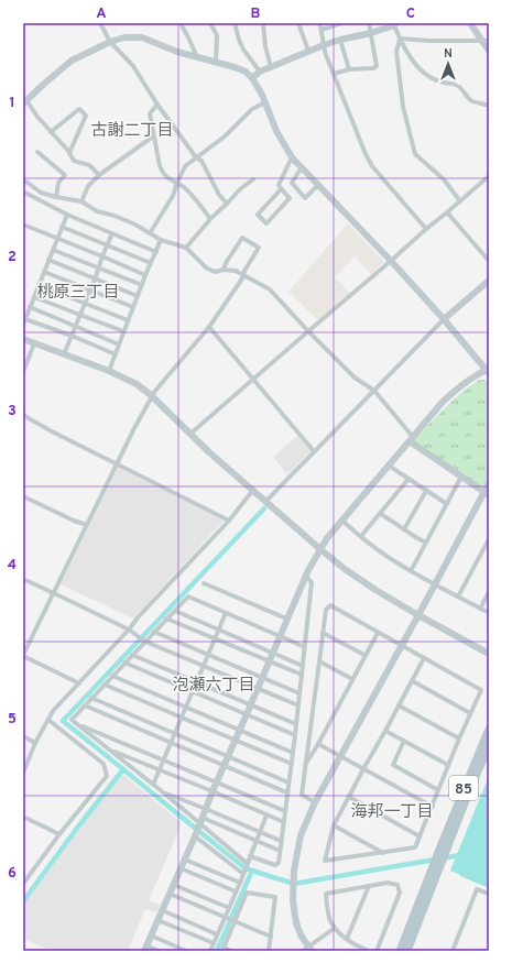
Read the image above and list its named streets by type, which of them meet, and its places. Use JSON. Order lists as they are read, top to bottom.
{
  "streets": {
    "main road": ["85"]
  },
  "districts": [
    "古謝二丁目",
    "桃原三丁目",
    "泡瀬六丁目",
    "海邦一丁目"
  ],
  "north": "top",
  "grid": {
    "columns": ["A", "B", "C"],
    "rows": [
      "1",
      "2",
      "3",
      "4",
      "5",
      "6"
    ]
  }
}
